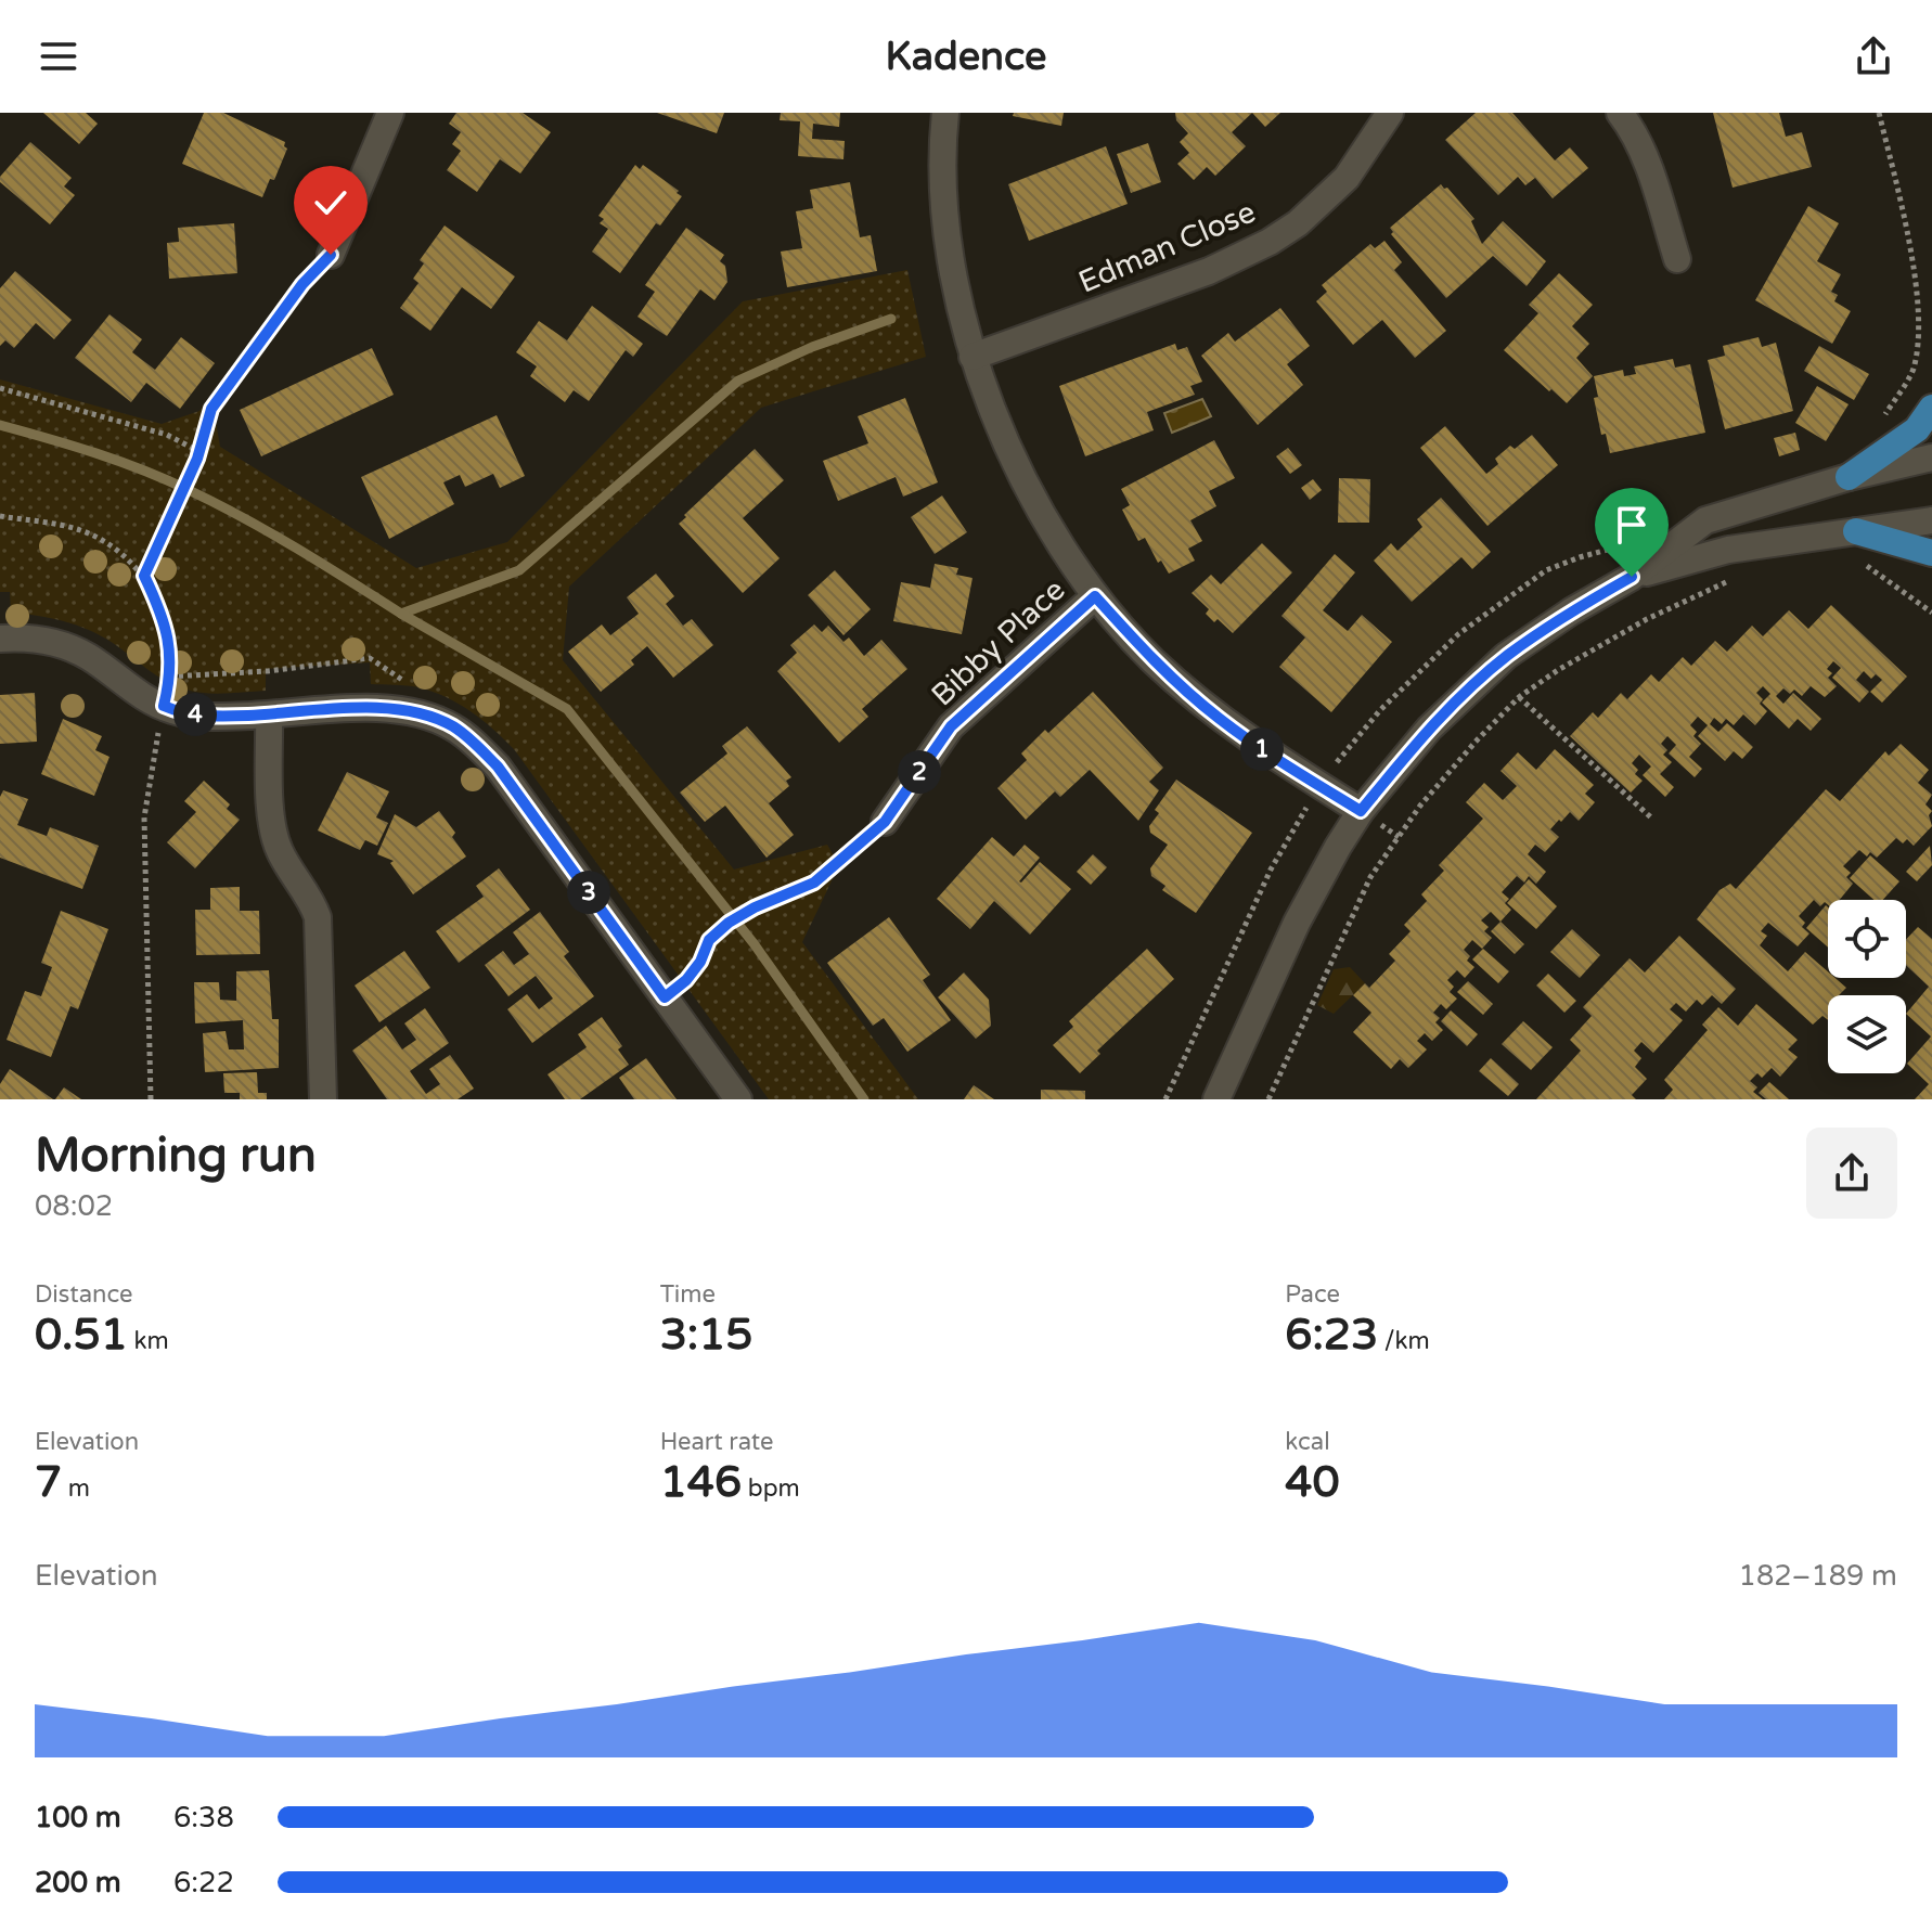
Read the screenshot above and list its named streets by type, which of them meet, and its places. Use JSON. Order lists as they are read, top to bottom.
{
  "streets": {
    "street": ["Edman Close", "Bibby Place"]
  },
  "page": {
    "header": "Kadence",
    "pins": [
      "4",
      "1",
      "2",
      "3"
    ],
    "heading": ["Morning run", "08:02"],
    "stats": [
      ["Distance", "0.51 km"],
      ["Time", "3:15"],
      ["Pace", "6:23 /km"],
      ["Elevation", "7 m"],
      ["Heart rate", "146 bpm"],
      ["kcal", "40"]
    ],
    "chart": ["Elevation", "182–189 m"],
    "list": [
      {
        "name": "100 m",
        "note": "6:38"
      },
      {
        "name": "200 m",
        "note": "6:22"
      }
    ]
  }
}
